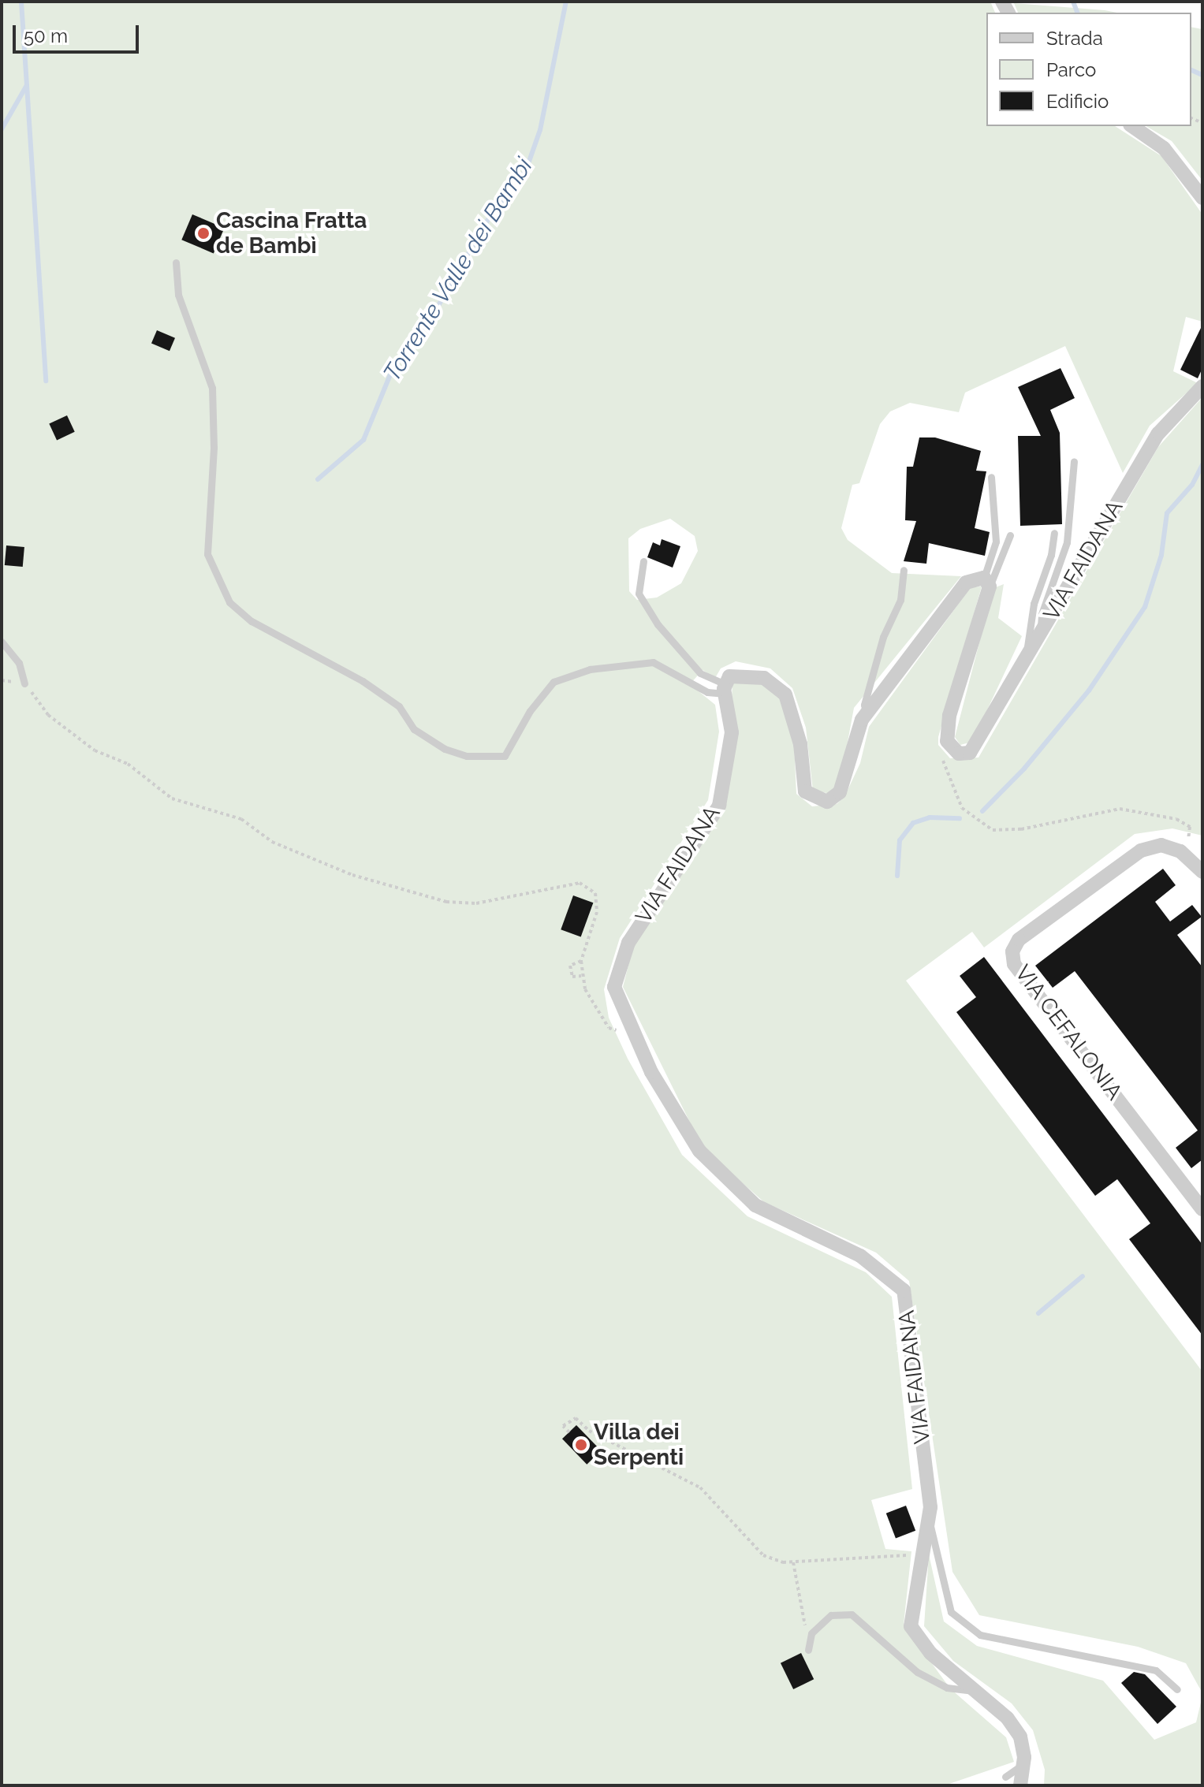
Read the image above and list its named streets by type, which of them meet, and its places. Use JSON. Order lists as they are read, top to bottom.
{
  "streets": {
    "street": ["VIA FAIDANA", "VIA CEFALONIA"]
  },
  "water": ["Torrente Valle dei Bambi"],
  "places": ["Cascina Fratta de Bambì", "Villa dei Serpenti"],
  "legend": ["Strada", "Parco", "Edificio"],
  "scale_bar": "50 m"
}
